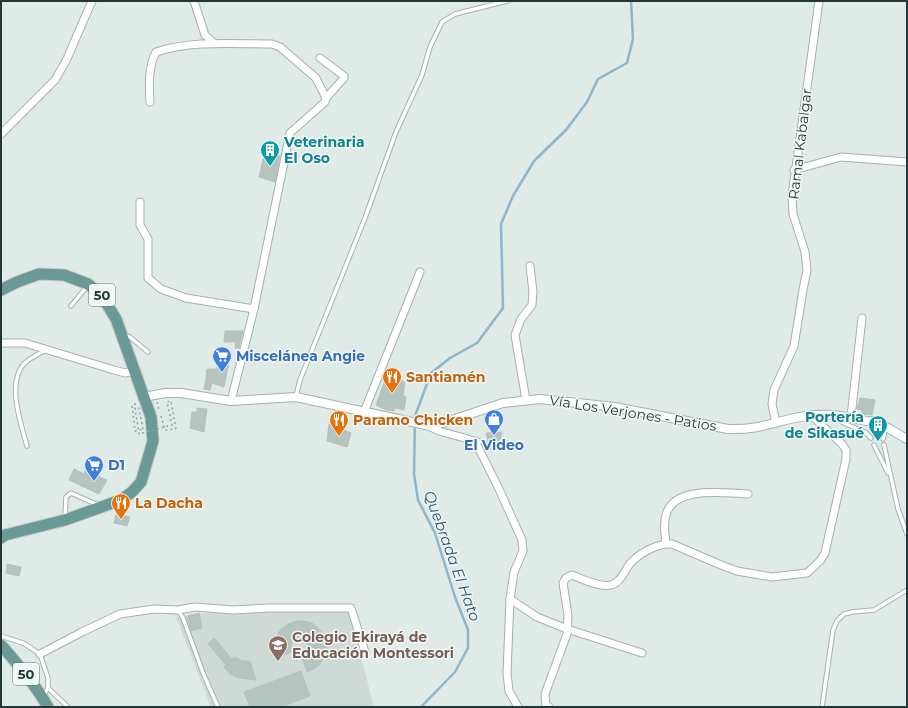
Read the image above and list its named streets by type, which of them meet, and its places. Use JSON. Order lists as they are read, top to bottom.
{
  "streets": {
    "main road": ["50"],
    "street": ["Ramal Kabalgar", "Vía Los Verjones - Patios"]
  },
  "crossings": [
    ["Ramal Kabalgar", "Vía Los Verjones - Patios"],
    ["50", "Vía Los Verjones - Patios"]
  ],
  "water": ["Quebrada El Hato"],
  "places": {
    "building": ["Veterinaria El Oso", "Portería de Sikasué"],
    "supermarket": ["Miscelánea Angie", "D1"],
    "restaurant": ["Santiamén", "Paramo Chicken", "La Dacha"],
    "shop": ["El Video"],
    "school or university": ["Colegio Ekirayá de Educación Montessori"]
  }
}
